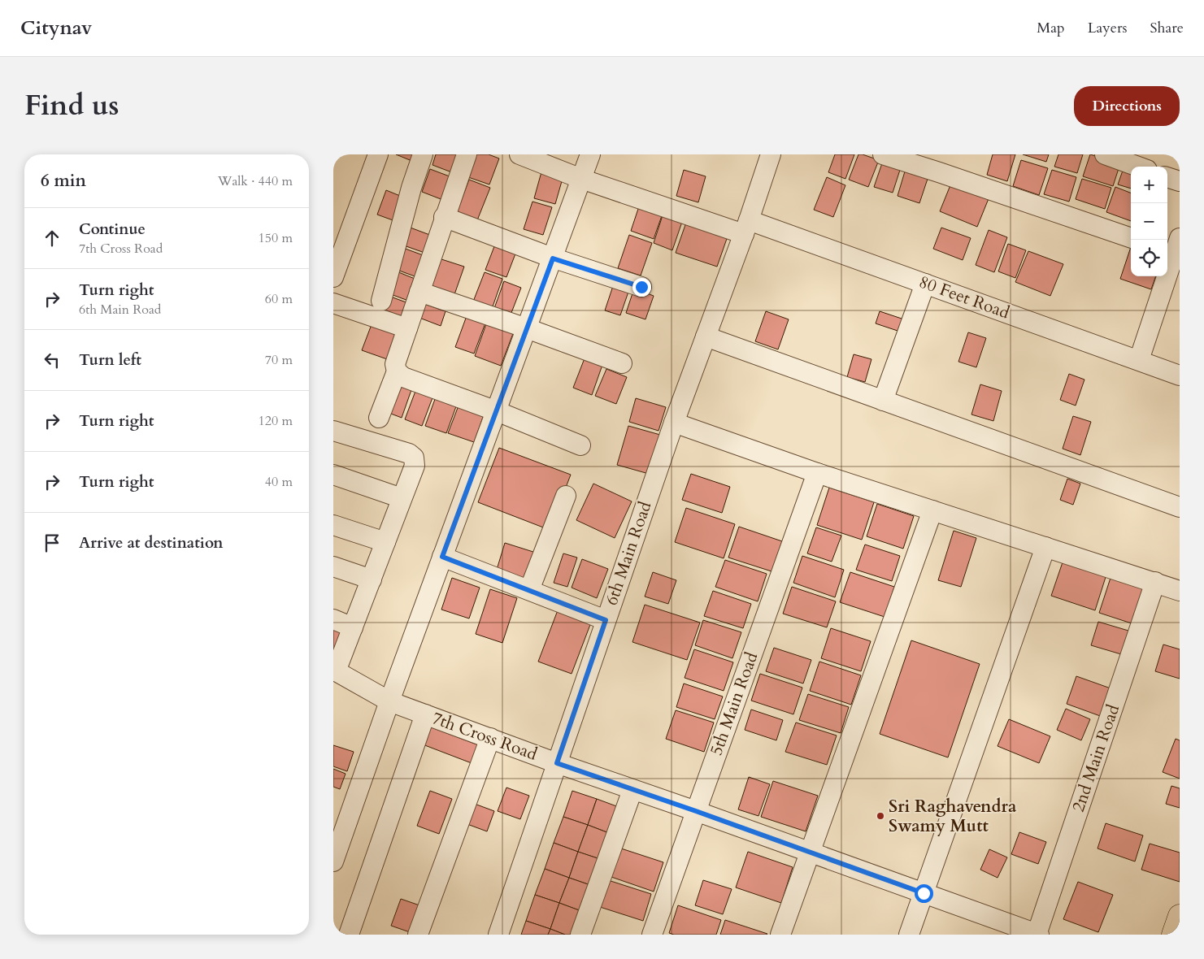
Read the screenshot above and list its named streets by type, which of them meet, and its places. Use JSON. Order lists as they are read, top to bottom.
{
  "streets": {
    "street": [
      "80 Feet Road",
      "6th Main Road",
      "5th Main Road",
      "7th Cross Road",
      "2nd Main Road"
    ]
  },
  "crossings": [
    ["80 Feet Road", "6th Main Road"],
    ["6th Main Road", "7th Cross Road"],
    ["5th Main Road", "7th Cross Road"],
    ["7th Cross Road", "2nd Main Road"]
  ],
  "places": ["Sri Raghavendra Swamy Mutt"],
  "page": {
    "header": "Citynav",
    "nav": ["Map", "Layers", "Share"],
    "title": "Find us",
    "buttons": "Directions",
    "heading": ["6 min", "Walk · 440 m"],
    "map_buttons": ["+", "−"],
    "list": [
      ["Continue", "7th Cross Road", "150 m"],
      ["Turn right", "6th Main Road", "60 m"],
      ["Turn left", "70 m"],
      ["Turn right", "120 m"],
      ["Turn right", "40 m"],
      "Arrive at destination"
    ]
  }
}
